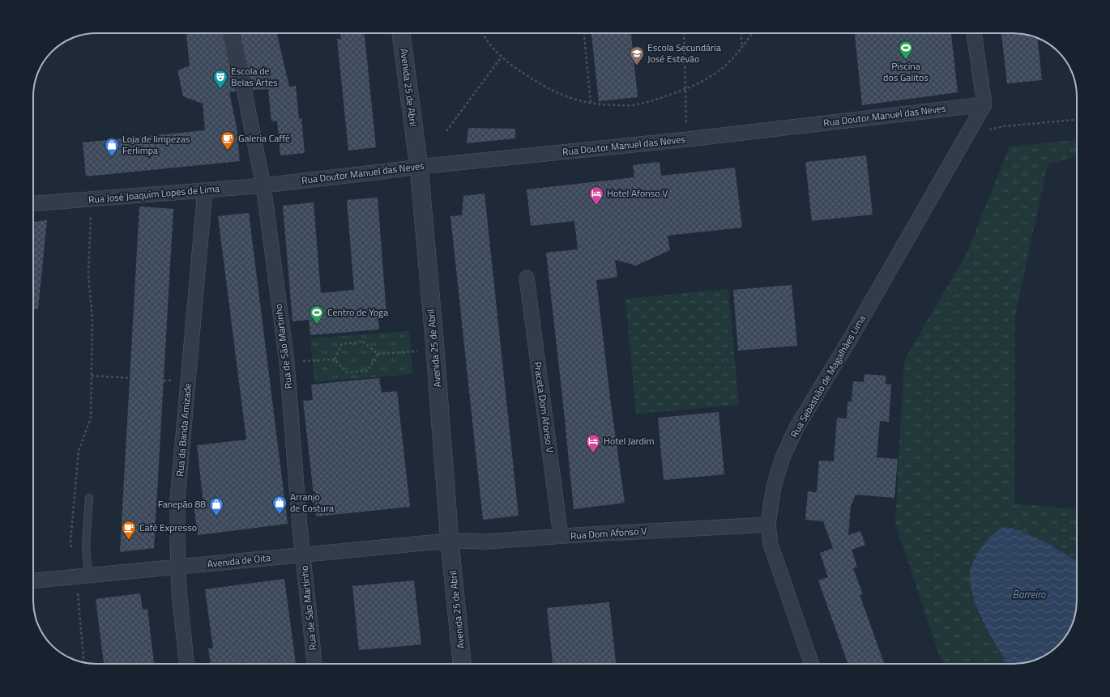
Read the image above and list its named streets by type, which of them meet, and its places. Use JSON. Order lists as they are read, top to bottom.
{
  "streets": {
    "street": [
      "Avenida 25 de Abril",
      "Rua Doutor Manuel das Neves",
      "Rua José Joaquim Lopes de Lima",
      "Rua de São Martinho",
      "Rua Sebastião de Magalhães Lima",
      "Praceta Dom Afonso V",
      "Rua da Banda Amizade",
      "Rua Dom Afonso V",
      "Avenida de Oita"
    ]
  },
  "crossings": [
    ["Avenida 25 de Abril", "Rua Doutor Manuel das Neves"],
    ["Avenida 25 de Abril", "Rua Dom Afonso V"],
    ["Avenida 25 de Abril", "Avenida de Oita"],
    ["Rua Doutor Manuel das Neves", "Rua José Joaquim Lopes de Lima"],
    ["Rua Doutor Manuel das Neves", "Rua de São Martinho"],
    ["Rua Doutor Manuel das Neves", "Rua Sebastião de Magalhães Lima"],
    ["Rua José Joaquim Lopes de Lima", "Rua de São Martinho"],
    ["Rua José Joaquim Lopes de Lima", "Rua da Banda Amizade"],
    ["Rua de São Martinho", "Avenida de Oita"],
    ["Rua Sebastião de Magalhães Lima", "Rua Dom Afonso V"],
    ["Praceta Dom Afonso V", "Rua Dom Afonso V"],
    ["Rua da Banda Amizade", "Avenida de Oita"],
    ["Rua Dom Afonso V", "Avenida de Oita"]
  ],
  "water": ["Barreiro"],
  "places": {
    "sports": ["Piscina dos Galitos", "Centro de Yoga"],
    "school or university": ["Escola Secundária José Estêvão"],
    "theatre": ["Escola de Belas Artes"],
    "cafe": ["Galeria Caffé", "Café Expresso"],
    "shop": ["Loja de limpezas Ferlimpa", "Arranjo de Costura", "Fanepão 88"],
    "hotel": ["Hotel Afonso V", "Hotel Jardim"]
  }
}
